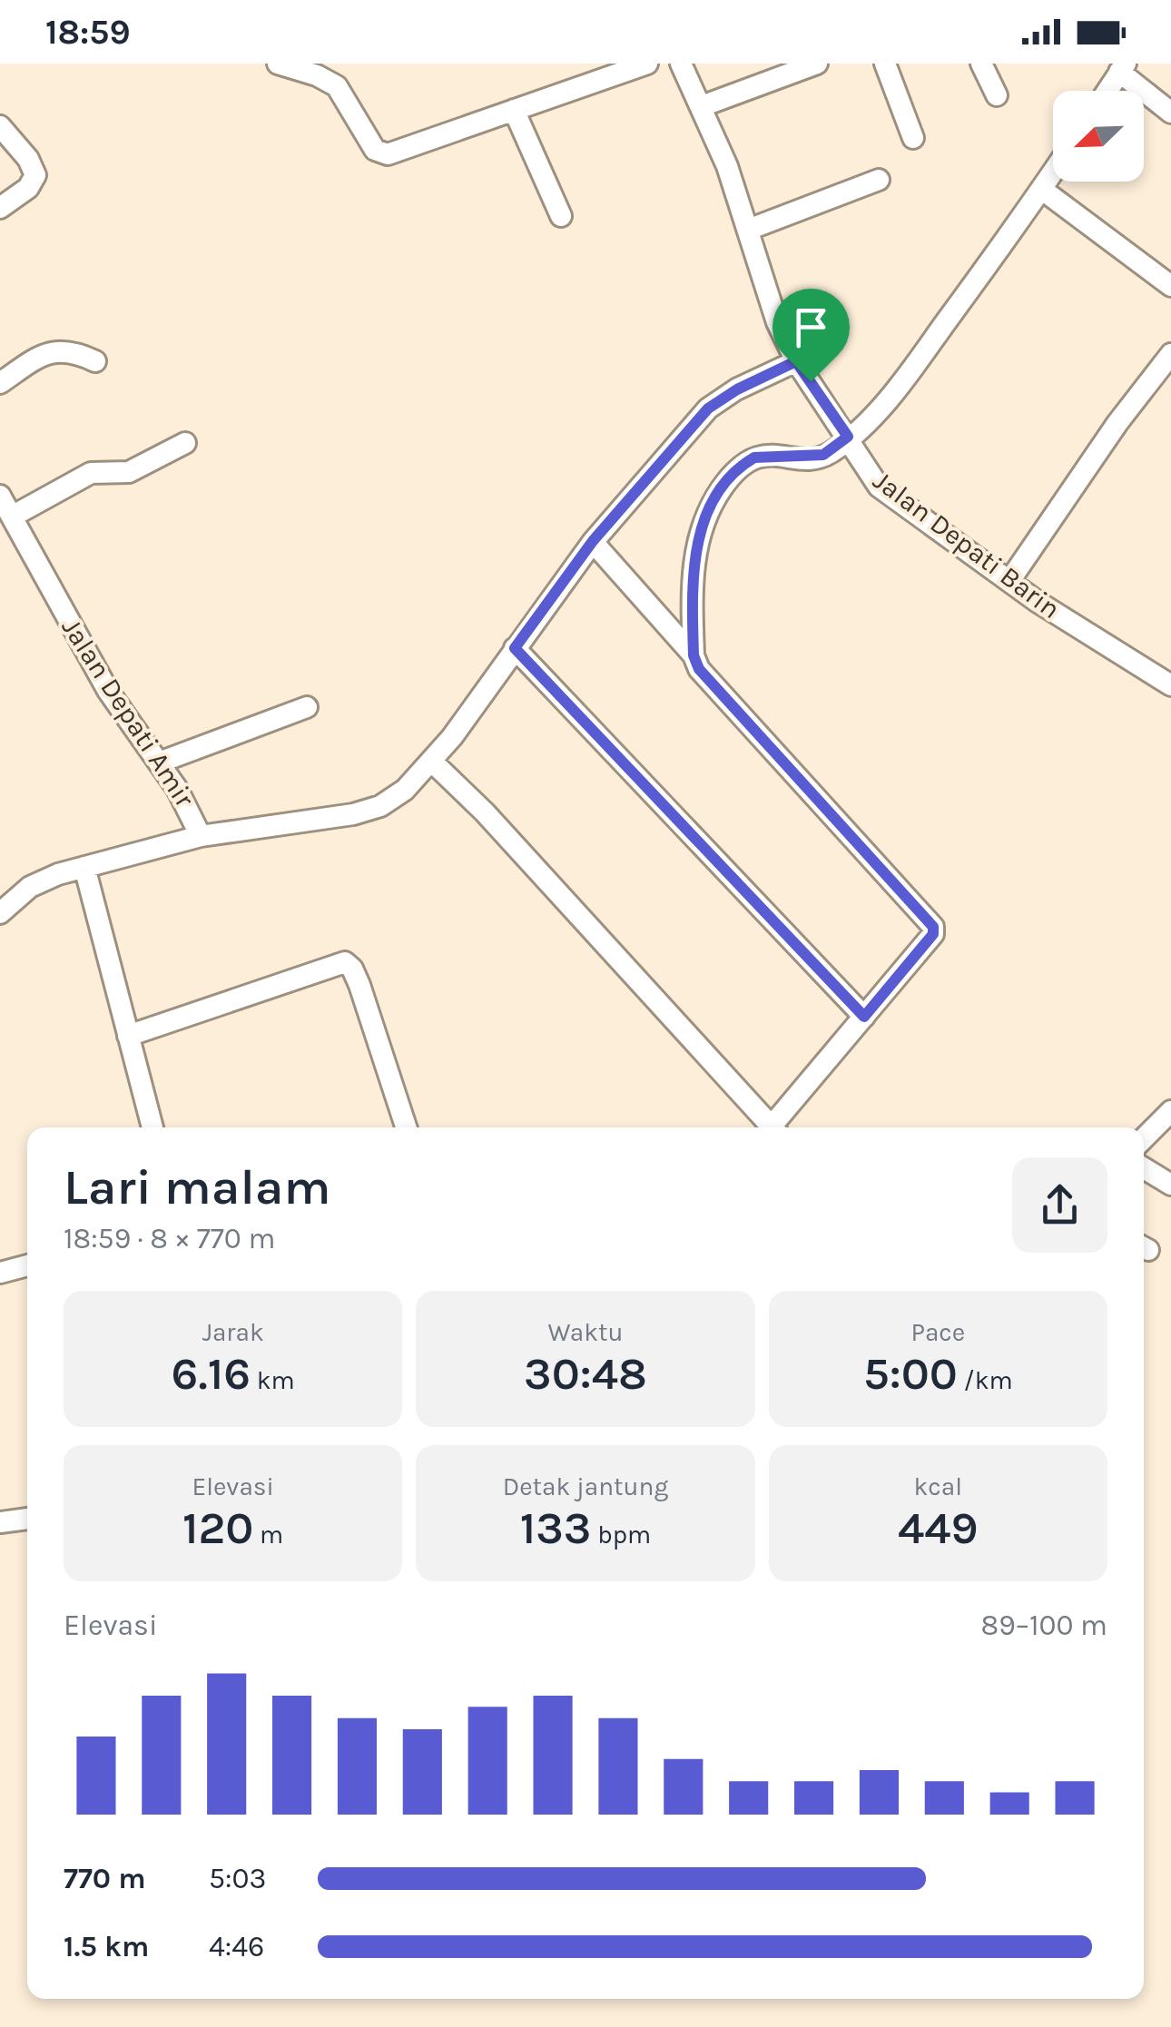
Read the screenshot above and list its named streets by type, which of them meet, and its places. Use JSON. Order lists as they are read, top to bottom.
{
  "streets": {
    "street": ["Jalan Depati Barin", "Jalan Depati Amir"]
  },
  "north": "bottom left",
  "page": {
    "status": "18:59",
    "heading": ["Lari malam", "18:59 · 8 × 770 m"],
    "stats": [
      ["Jarak", "6.16 km"],
      ["Waktu", "30:48"],
      ["Pace", "5:00 /km"],
      ["Elevasi", "120 m"],
      ["Detak jantung", "133 bpm"],
      ["kcal", "449"]
    ],
    "chart": ["Elevasi", "89–100 m"],
    "list": [
      {
        "name": "770 m",
        "note": "5:03"
      },
      {
        "name": "1.5 km",
        "note": "4:46"
      }
    ]
  }
}
